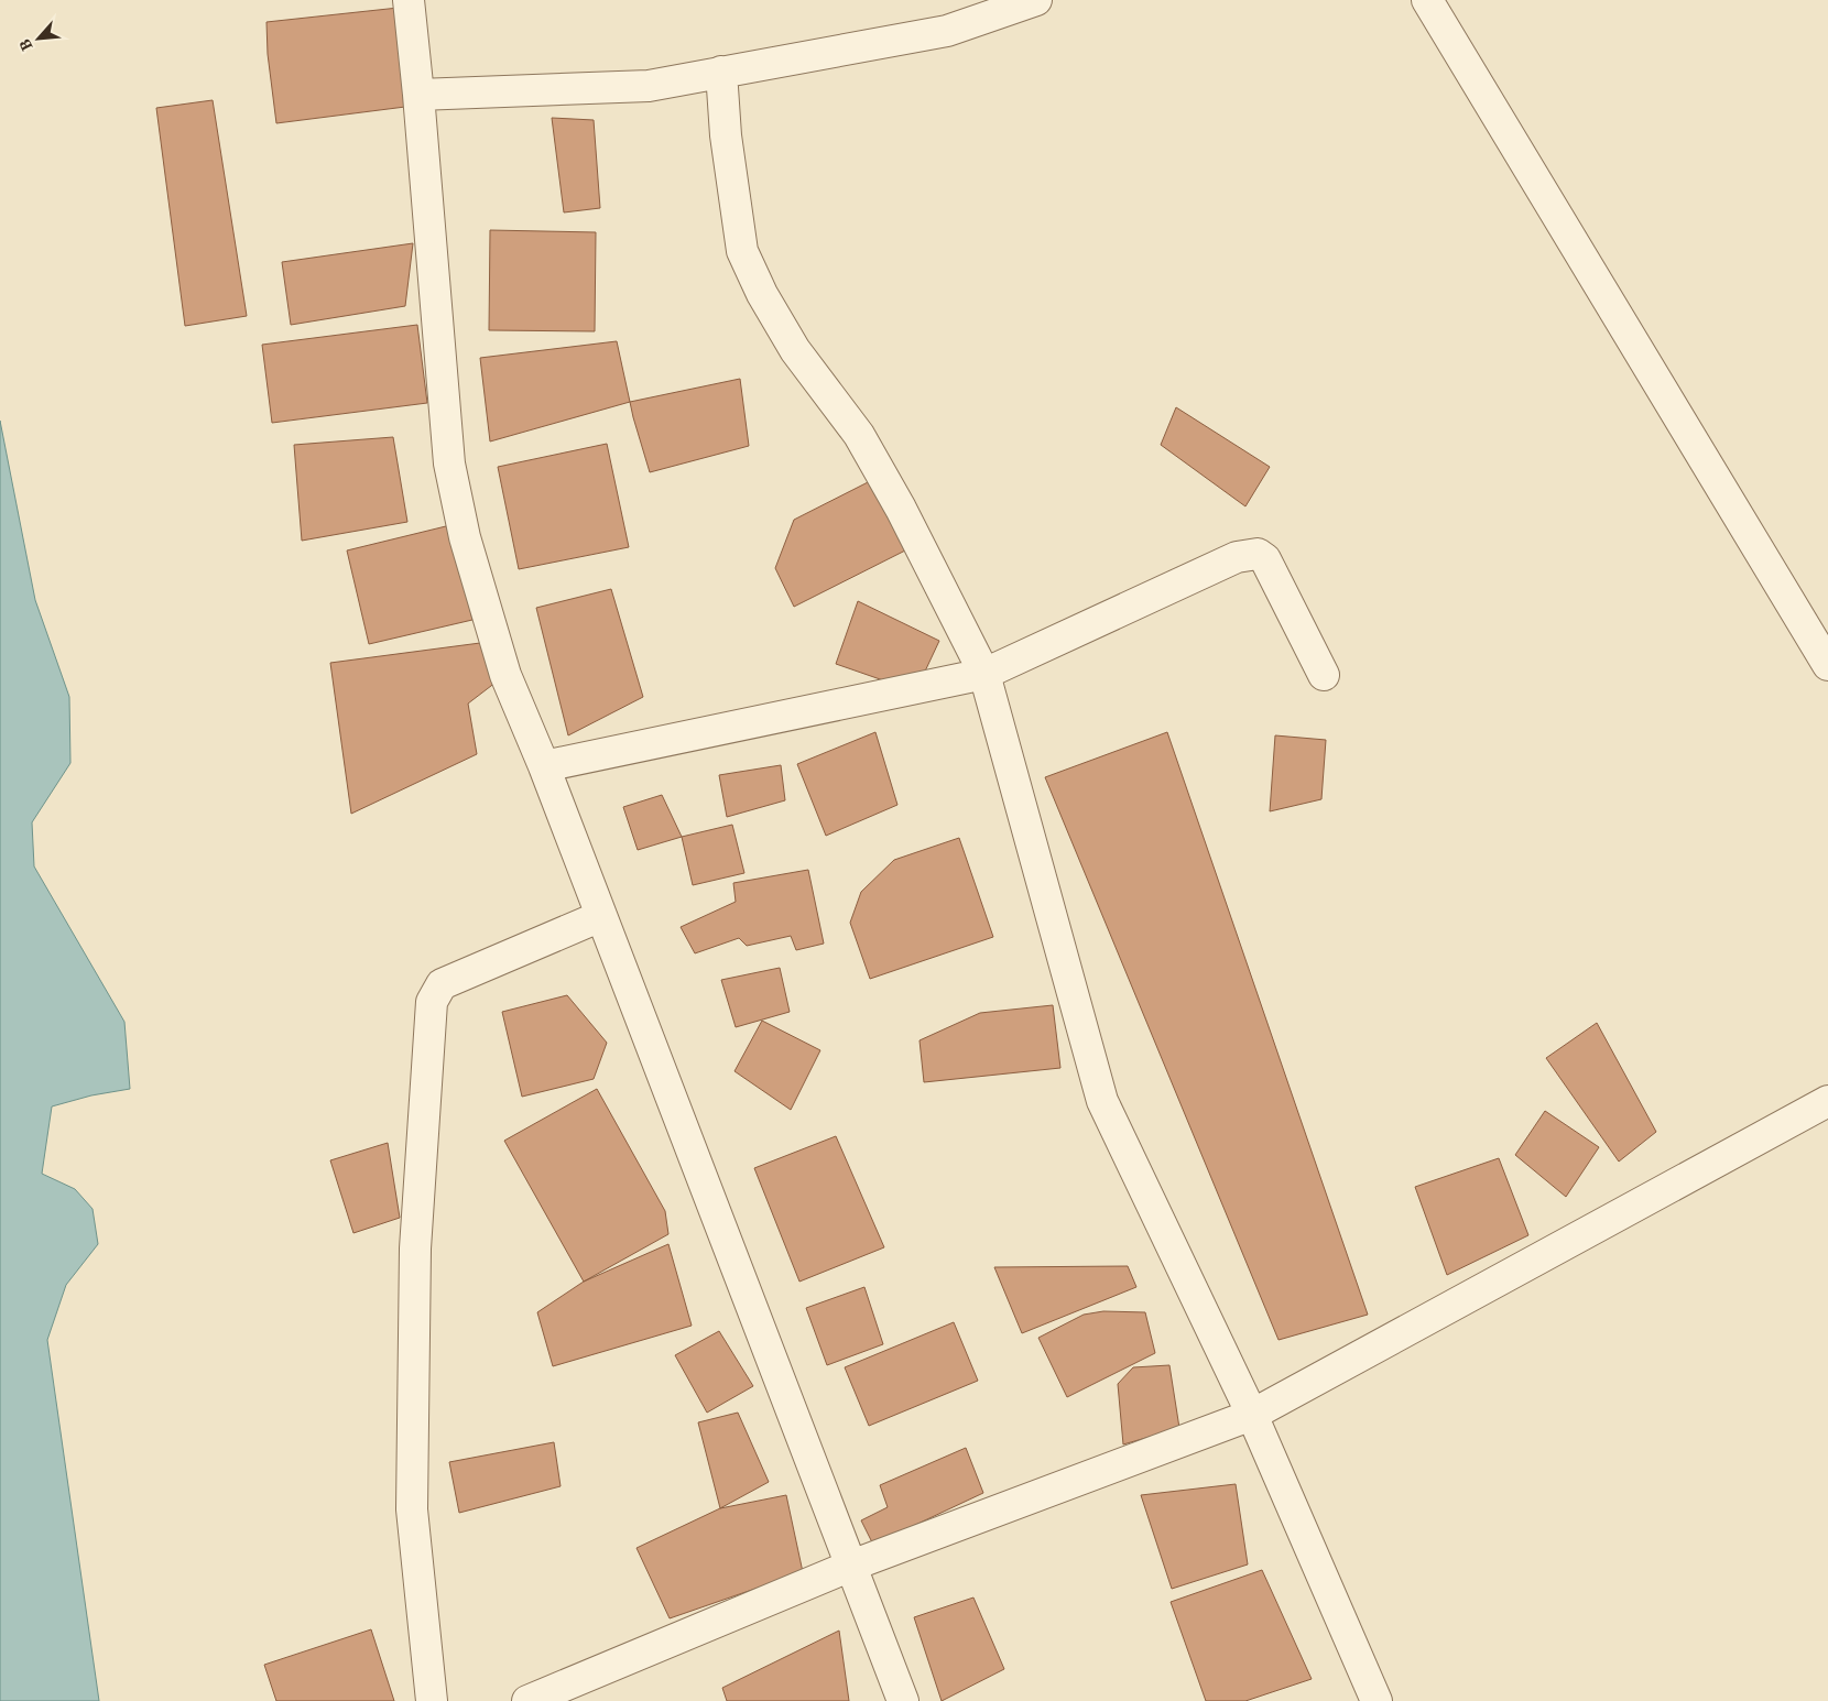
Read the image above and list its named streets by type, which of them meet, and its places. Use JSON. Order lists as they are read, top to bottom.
{
  "north": "bottom left"
}
